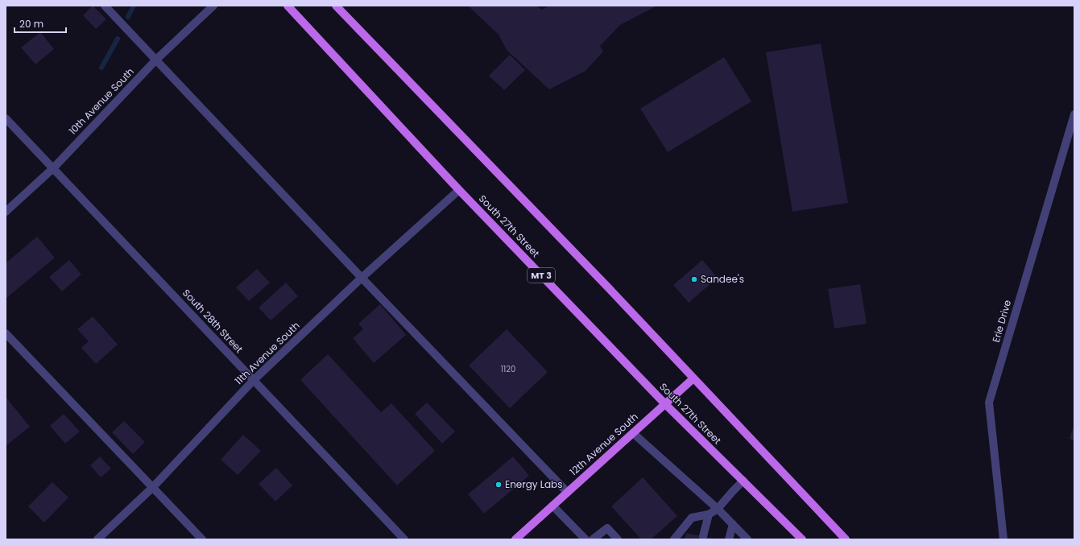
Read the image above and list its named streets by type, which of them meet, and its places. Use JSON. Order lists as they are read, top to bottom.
{
  "streets": {
    "main road": ["South 27th Street", "MT 3", "12th Avenue South"],
    "street": [
      "10th Avenue South",
      "South 28th Street",
      "Erie Drive",
      "11th Avenue South"
    ]
  },
  "crossings": [
    ["10th Avenue South", "South 28th Street"],
    ["South 27th Street", "11th Avenue South"],
    ["South 27th Street", "12th Avenue South"],
    ["South 28th Street", "11th Avenue South"]
  ],
  "places": ["Sandee's", "Energy Labs"],
  "house_numbers": ["1120"],
  "scale_bar": "20 m"
}
